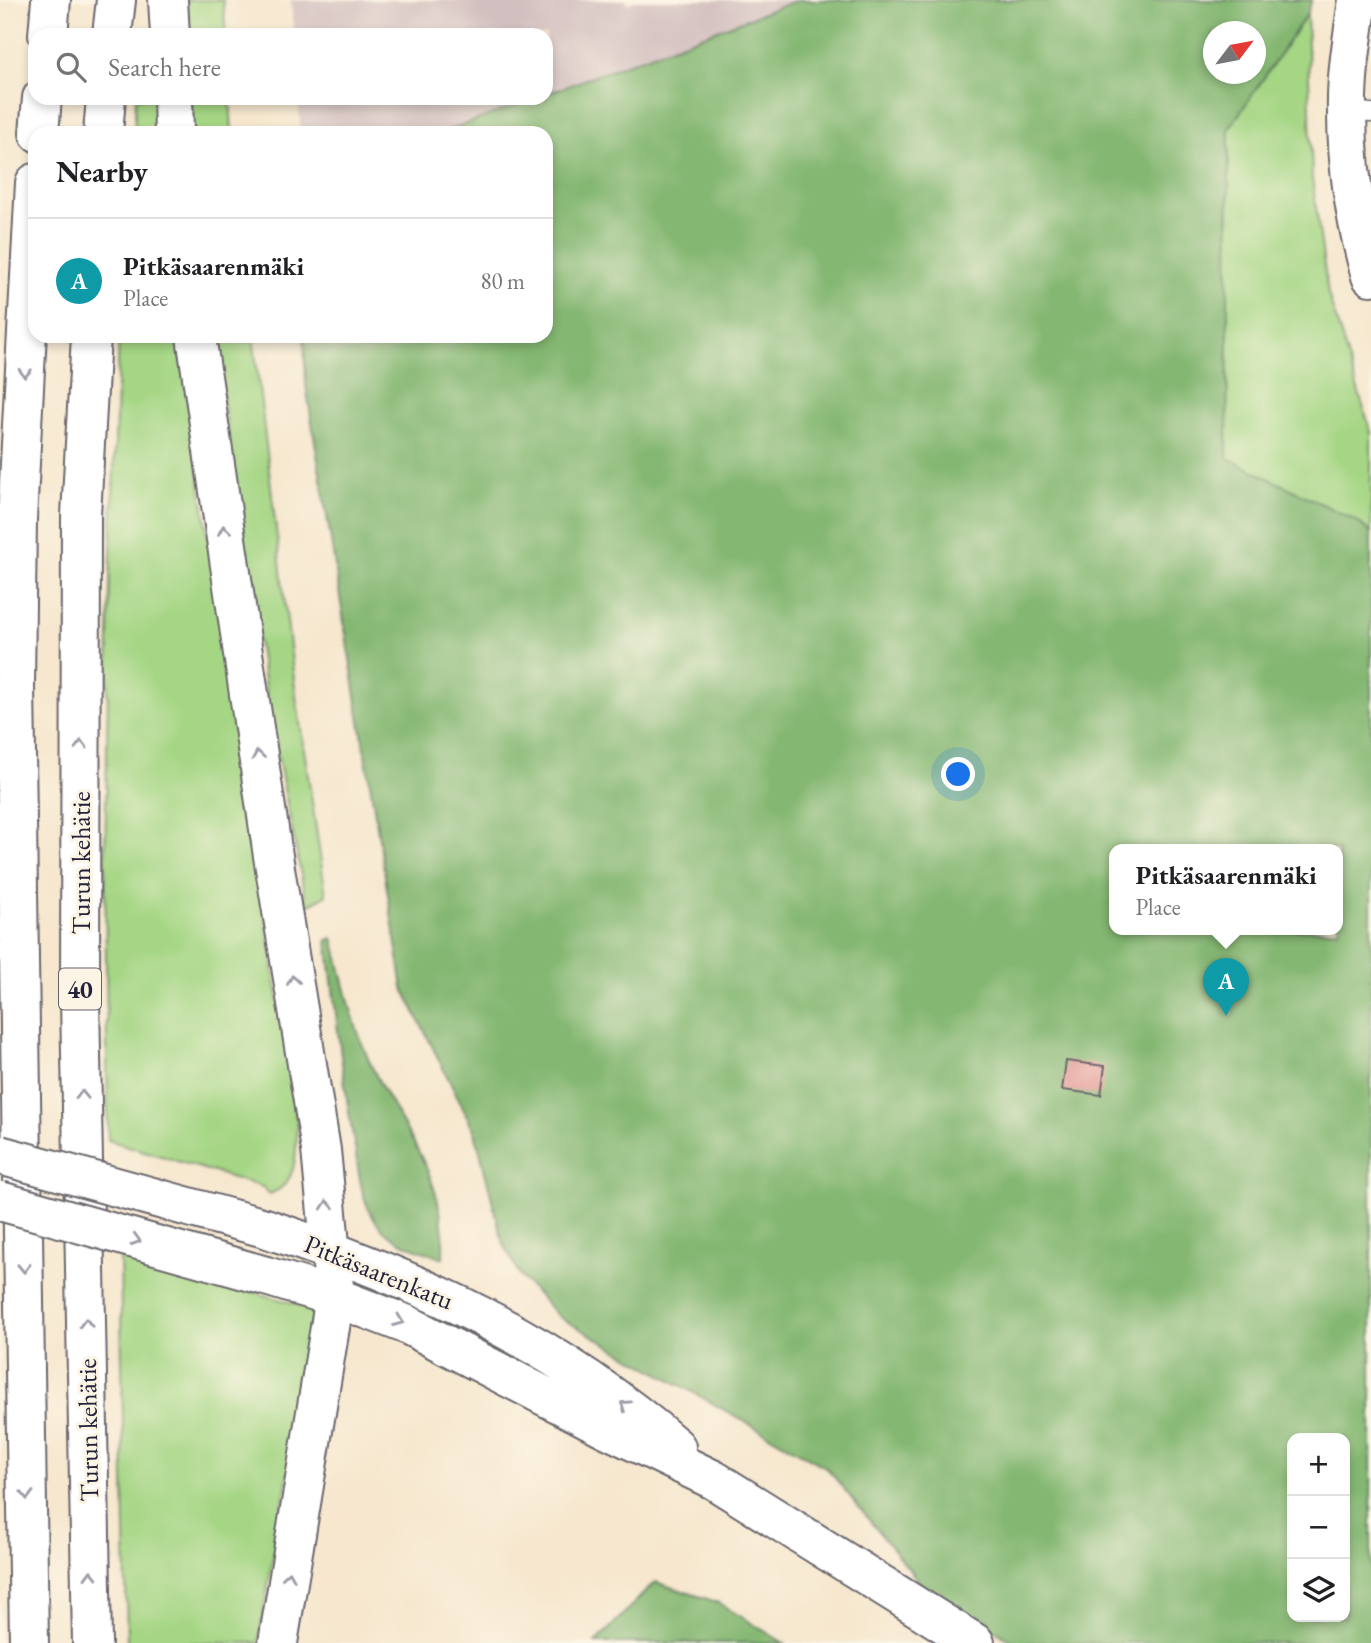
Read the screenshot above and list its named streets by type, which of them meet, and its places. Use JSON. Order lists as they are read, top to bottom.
{
  "streets": {
    "main road": ["Turun kehätie", "40", "Pitkäsaarenkatu"]
  },
  "north": "top right",
  "page": {
    "search": "Search here",
    "heading": "Nearby",
    "list": [
      {
        "mark": "A",
        "name": "Pitkäsaarenmäki",
        "note": "Place",
        "value": "80 m"
      }
    ],
    "popup": ["Pitkäsaarenmäki", "Place"],
    "pins": "A",
    "map_buttons": ["+", "−"]
  }
}
